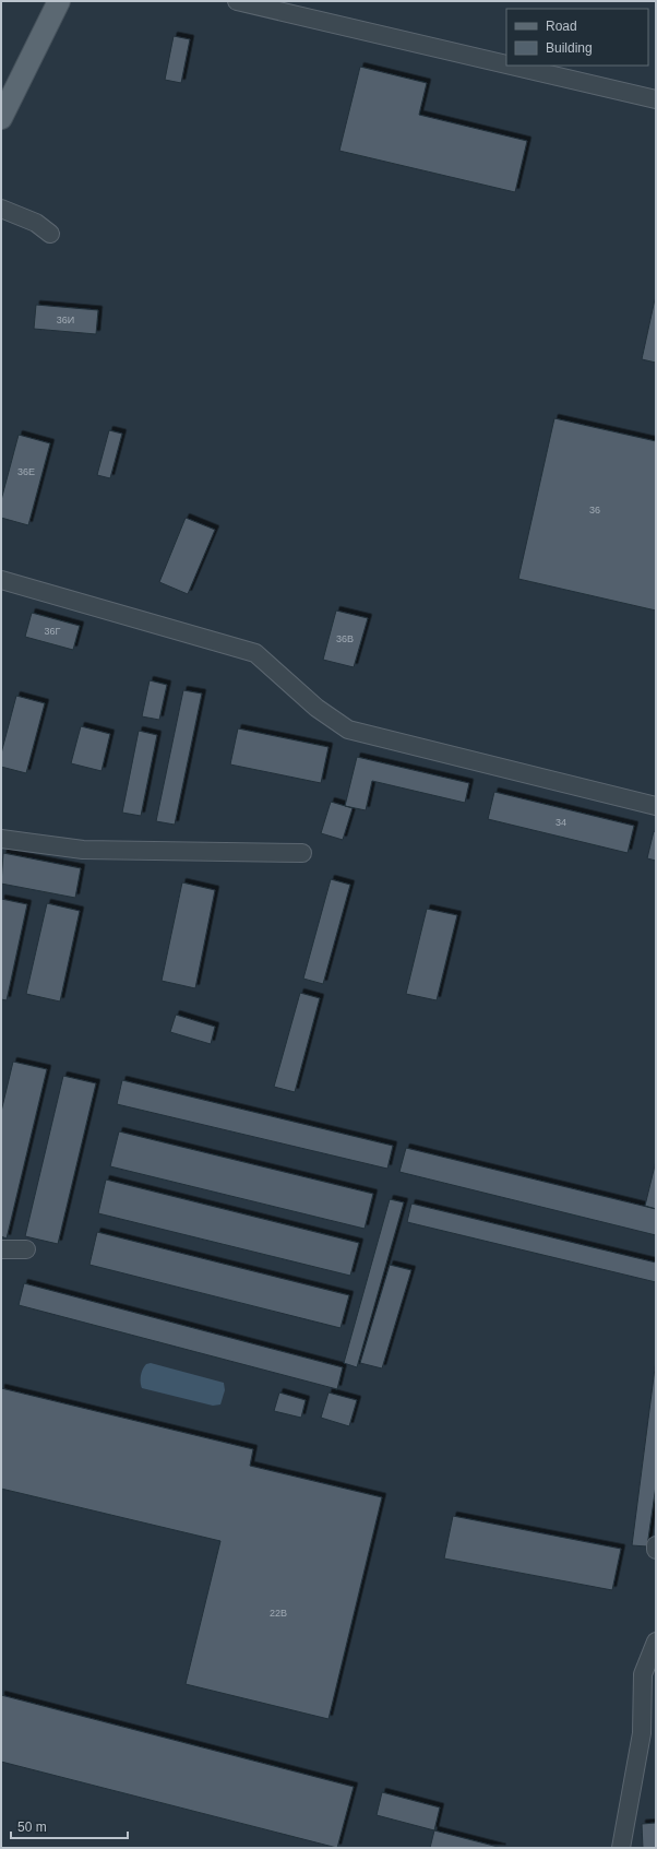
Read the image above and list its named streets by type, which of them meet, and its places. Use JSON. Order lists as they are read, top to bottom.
{
  "house_numbers": [
    "36И",
    "36Е",
    "36",
    "36Г",
    "36В",
    "34",
    "22В"
  ],
  "legend": ["Road", "Building"],
  "scale_bar": "50 m"
}
